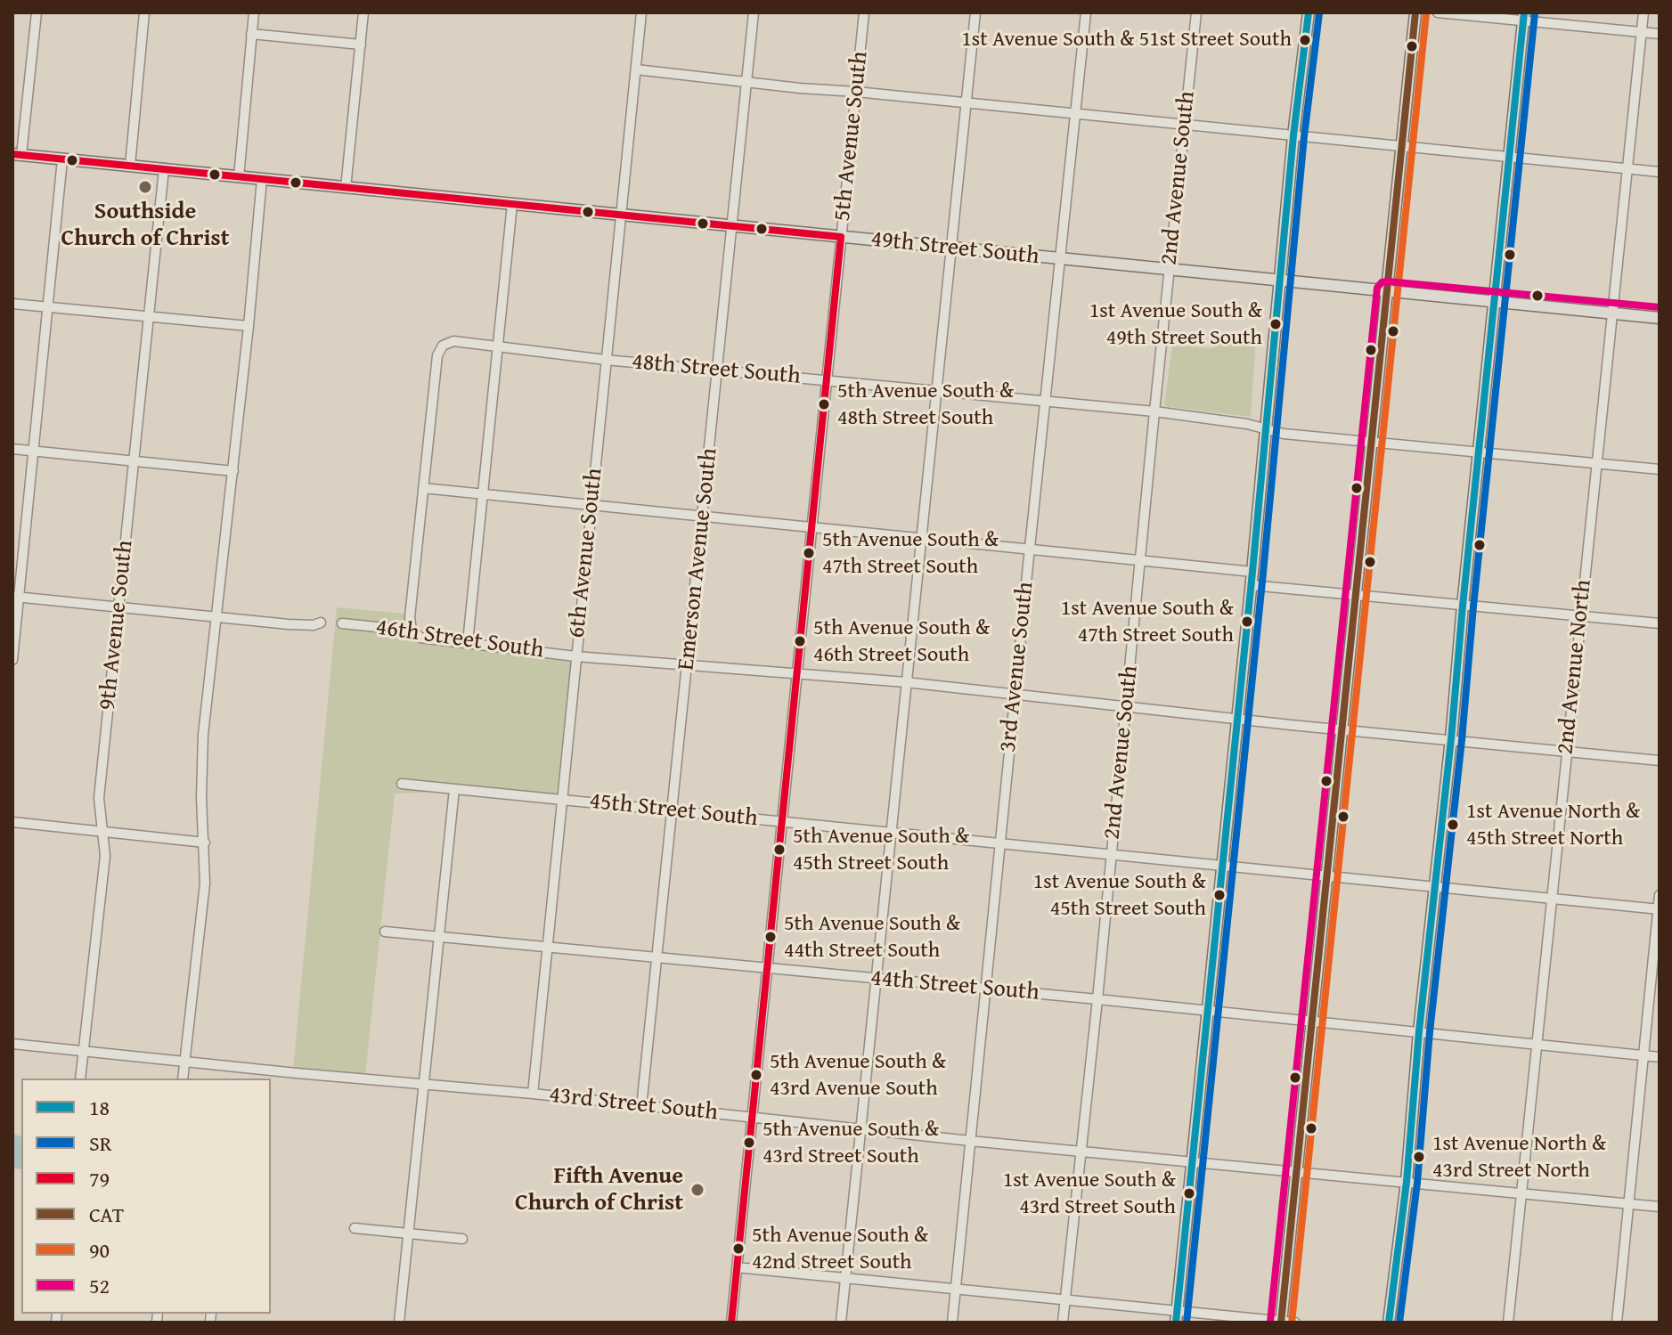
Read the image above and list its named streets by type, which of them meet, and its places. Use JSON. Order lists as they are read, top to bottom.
{
  "streets": {
    "main road": ["49th Street South"],
    "street": [
      "5th Avenue South",
      "2nd Avenue South",
      "48th Street South",
      "6th Avenue South",
      "Emerson Avenue South",
      "9th Avenue South",
      "46th Street South",
      "3rd Avenue South",
      "2nd Avenue North",
      "45th Street South",
      "44th Street South",
      "43rd Street South"
    ]
  },
  "crossings": [
    ["5th Avenue South", "49th Street South"],
    ["5th Avenue South", "48th Street South"],
    ["5th Avenue South", "46th Street South"],
    ["5th Avenue South", "45th Street South"],
    ["5th Avenue South", "44th Street South"],
    ["5th Avenue South", "43rd Street South"],
    ["2nd Avenue South", "49th Street South"],
    ["2nd Avenue South", "48th Street South"],
    ["2nd Avenue South", "46th Street South"],
    ["2nd Avenue South", "45th Street South"],
    ["2nd Avenue South", "44th Street South"],
    ["2nd Avenue South", "43rd Street South"],
    ["49th Street South", "6th Avenue South"],
    ["49th Street South", "Emerson Avenue South"],
    ["49th Street South", "9th Avenue South"],
    ["49th Street South", "3rd Avenue South"],
    ["49th Street South", "2nd Avenue North"],
    ["48th Street South", "6th Avenue South"],
    ["48th Street South", "Emerson Avenue South"],
    ["48th Street South", "3rd Avenue South"],
    ["48th Street South", "2nd Avenue North"],
    ["6th Avenue South", "46th Street South"],
    ["6th Avenue South", "45th Street South"],
    ["6th Avenue South", "44th Street South"],
    ["6th Avenue South", "43rd Street South"],
    ["Emerson Avenue South", "46th Street South"],
    ["Emerson Avenue South", "45th Street South"],
    ["Emerson Avenue South", "44th Street South"],
    ["Emerson Avenue South", "43rd Street South"],
    ["9th Avenue South", "43rd Street South"],
    ["46th Street South", "3rd Avenue South"],
    ["46th Street South", "2nd Avenue North"],
    ["3rd Avenue South", "45th Street South"],
    ["3rd Avenue South", "44th Street South"],
    ["3rd Avenue South", "43rd Street South"],
    ["2nd Avenue North", "45th Street South"],
    ["2nd Avenue North", "44th Street South"],
    ["2nd Avenue North", "43rd Street South"]
  ],
  "places": [
    "1st Avenue South & 51st Street South",
    "Southside Church of Christ",
    "1st Avenue South & 49th Street South",
    "5th Avenue South & 48th Street South",
    "5th Avenue South & 47th Street South",
    "1st Avenue South & 47th Street South",
    "5th Avenue South & 46th Street South",
    "1st Avenue North & 45th Street North",
    "5th Avenue South & 45th Street South",
    "1st Avenue South & 45th Street South",
    "5th Avenue South & 44th Street South",
    "5th Avenue South & 43rd Avenue South",
    "5th Avenue South & 43rd Street South",
    "1st Avenue North & 43rd Street North",
    "Fifth Avenue Church of Christ",
    "1st Avenue South & 43rd Street South",
    "5th Avenue South & 42nd Street South"
  ],
  "lines": [
    "transit line 18",
    "transit line CAT",
    "transit line SR",
    "transit line 90",
    "transit line 79",
    "transit line 52"
  ],
  "legend": [
    "18",
    "SR",
    "79",
    "CAT",
    "90",
    "52"
  ]
}
